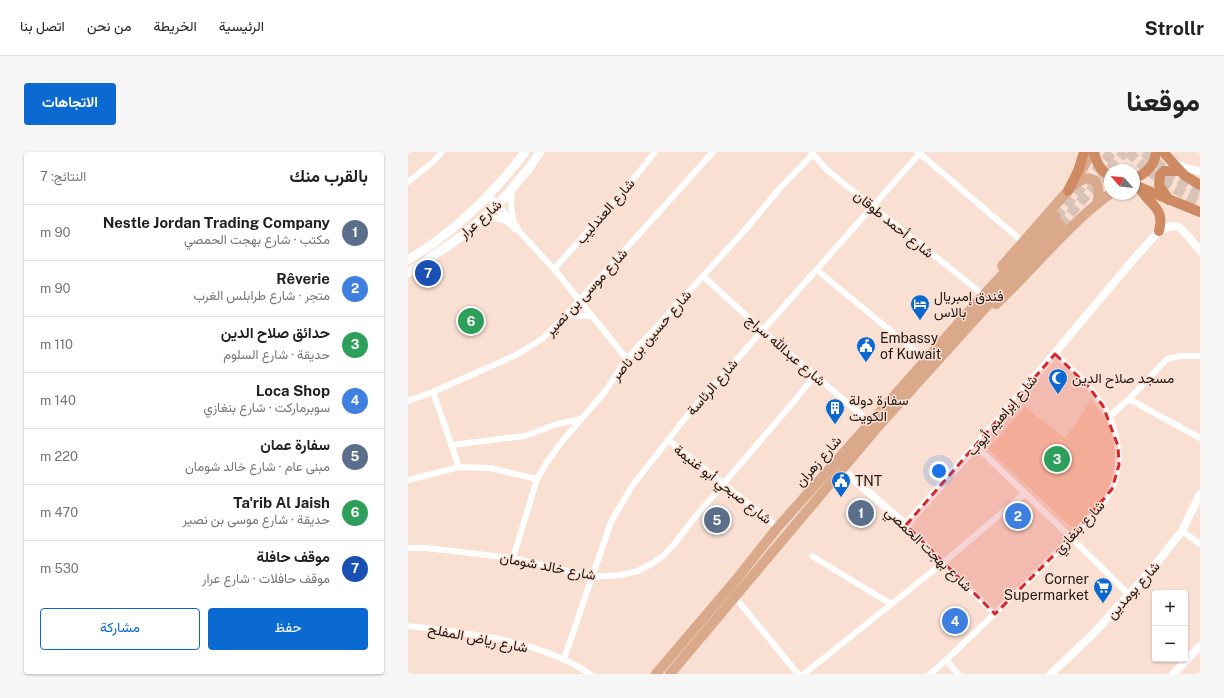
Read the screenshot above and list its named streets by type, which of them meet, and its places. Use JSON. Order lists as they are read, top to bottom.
{
  "streets": {
    "main road": ["شارع عرار", "شارع زهران"],
    "street": [
      "شارع العندليب",
      "شارع أحمد طوقان",
      "شارع موسى بن نصير",
      "شارع حسين بن ناصر",
      "شارع عبدالله سراج",
      "شارع الرئاسة",
      "شارع إبراهيم أيوب",
      "شارع صبحي أبو غنيمة",
      "شارع بنغازي",
      "شارع بهجت الحمصي",
      "شارع خالد شومان",
      "شارع بومدين",
      "شارع رياض المفلح"
    ]
  },
  "crossings": [
    ["شارع أحمد طوقان", "شارع حسين بن ناصر"],
    ["شارع أحمد طوقان", "شارع الرئاسة"],
    ["شارع أحمد طوقان", "شارع زهران"],
    ["شارع حسين بن ناصر", "شارع عبدالله سراج"],
    ["شارع حسين بن ناصر", "شارع خالد شومان"],
    ["شارع عبدالله سراج", "شارع الرئاسة"],
    ["شارع عبدالله سراج", "شارع زهران"],
    ["شارع عبدالله سراج", "شارع خالد شومان"],
    ["شارع الرئاسة", "شارع صبحي أبو غنيمة"],
    ["شارع الرئاسة", "شارع خالد شومان"],
    ["شارع الرئاسة", "شارع رياض المفلح"],
    ["شارع إبراهيم أيوب", "شارع بنغازي"],
    ["شارع إبراهيم أيوب", "شارع بهجت الحمصي"],
    ["شارع زهران", "شارع صبحي أبو غنيمة"],
    ["شارع زهران", "شارع بهجت الحمصي"],
    ["شارع صبحي أبو غنيمة", "شارع خالد شومان"],
    ["شارع بنغازي", "شارع بهجت الحمصي"]
  ],
  "places": {
    "hotel": ["فندق إمبريال بالاس"],
    "public building": ["Embassy of Kuwait", "TNT"],
    "mosque": ["مسجد صلاح الدين"],
    "building": ["سفارة دولة الكويت"],
    "supermarket": ["Corner Supermarket"]
  },
  "north": "top left",
  "page": {
    "header": "Strollr",
    "nav": [
      "الرئيسية",
      "الخريطة",
      "من نحن",
      "اتصل بنا"
    ],
    "title": "موقعنا",
    "buttons": [
      "الاتجاهات",
      ["حفظ", "مشاركة"]
    ],
    "heading": ["بالقرب منك", "النتائج: 7"],
    "list": [
      {
        "mark": "1",
        "name": "Nestle Jordan Trading Company",
        "note": "مكتب · شارع بهجت الحمصي",
        "value": "90 m"
      },
      {
        "mark": "2",
        "name": "Rêverie",
        "note": "متجر · شارع طرابلس الغرب",
        "value": "90 m"
      },
      {
        "mark": "3",
        "name": "حدائق صلاح الدين",
        "note": "حديقة · شارع السلوم",
        "value": "110 m"
      },
      {
        "mark": "4",
        "name": "Loca Shop",
        "note": "سوبرماركت · شارع بنغازي",
        "value": "140 m"
      },
      {
        "mark": "5",
        "name": "سفارة عمان",
        "note": "مبنى عام · شارع خالد شومان",
        "value": "220 m"
      },
      {
        "mark": "6",
        "name": "Ta'rib Al Jaish",
        "note": "حديقة · شارع موسى بن نصير",
        "value": "470 m"
      },
      {
        "mark": "7",
        "name": "موقف حافلة",
        "note": "موقف حافلات · شارع عرار",
        "value": "530 m"
      }
    ],
    "pins": [
      "7",
      "6",
      "3",
      "1",
      "2",
      "5",
      "4"
    ],
    "map_buttons": ["+", "−"]
  }
}
